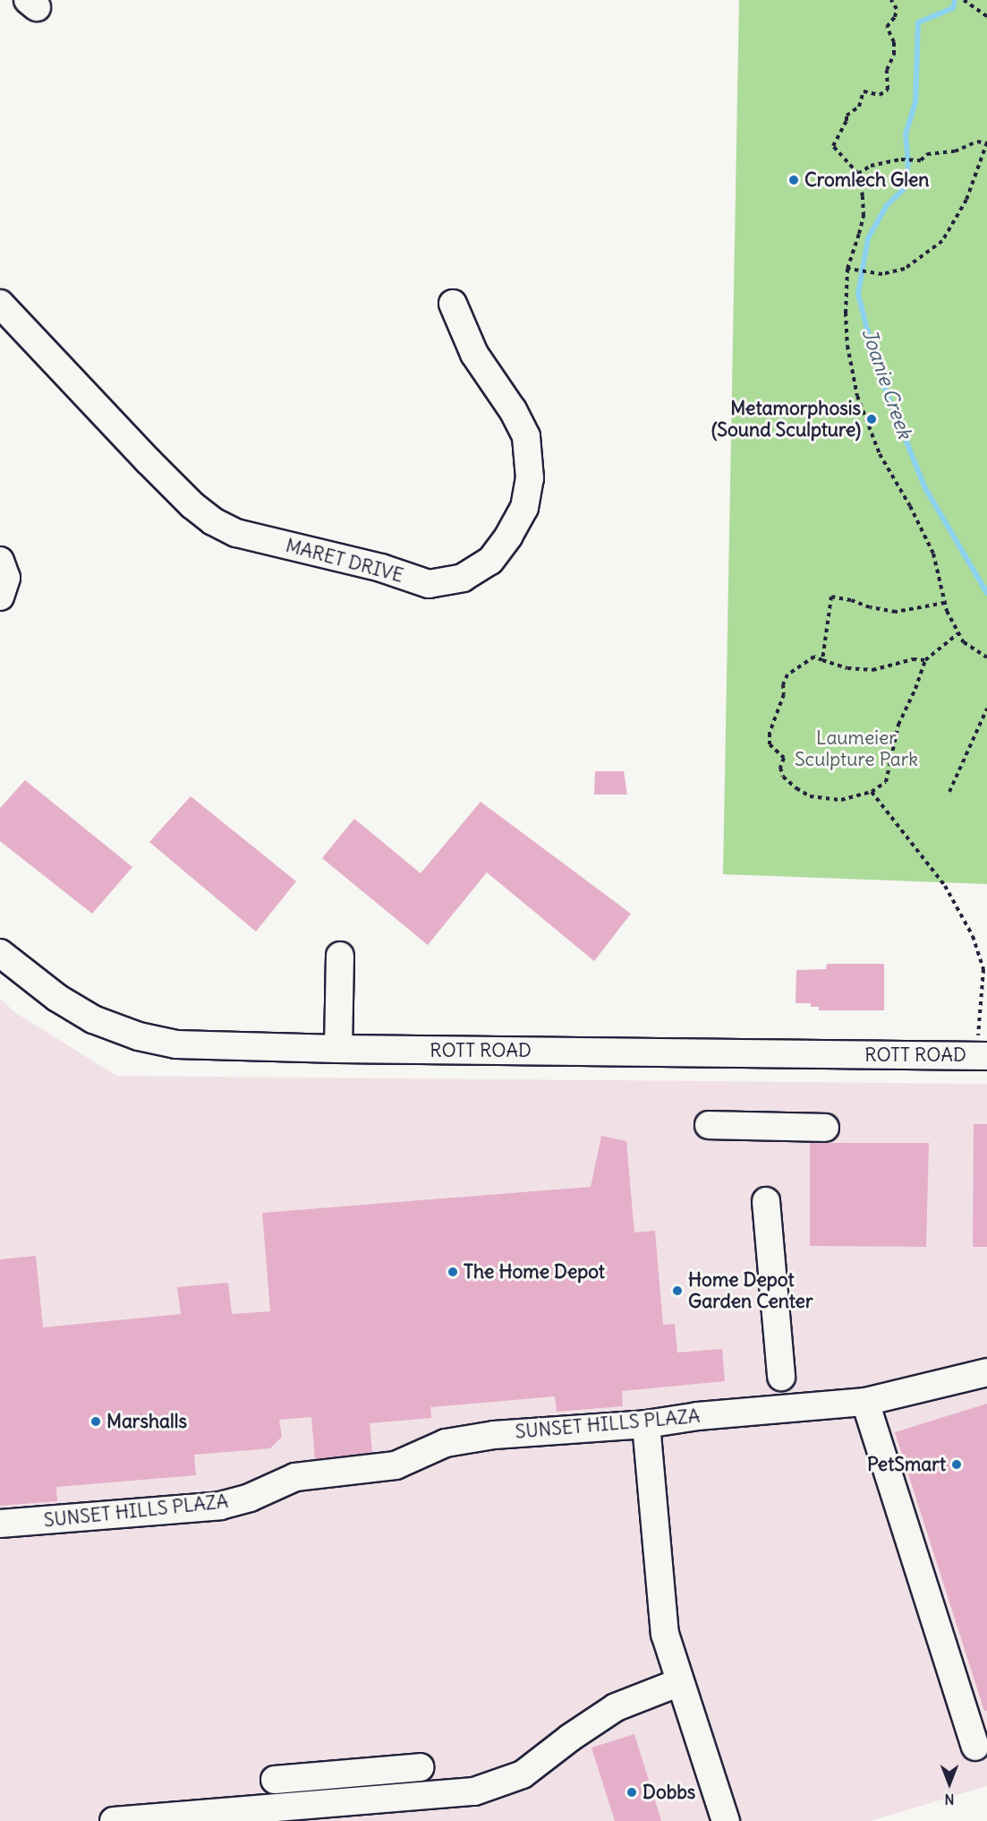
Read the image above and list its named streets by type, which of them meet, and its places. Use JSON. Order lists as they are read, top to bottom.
{
  "streets": {
    "street": ["MARET DRIVE", "ROTT ROAD", "SUNSET HILLS PLAZA"]
  },
  "water": ["Joanie Creek"],
  "parks": ["Laumeier Sculpture Park"],
  "places": [
    "Cromlech Glen",
    "Metamorphosis (Sound Sculpture)",
    "The Home Depot",
    "Home Depot Garden Center",
    "Marshalls",
    "PetSmart",
    "Dobbs"
  ],
  "north": "bottom"
}
